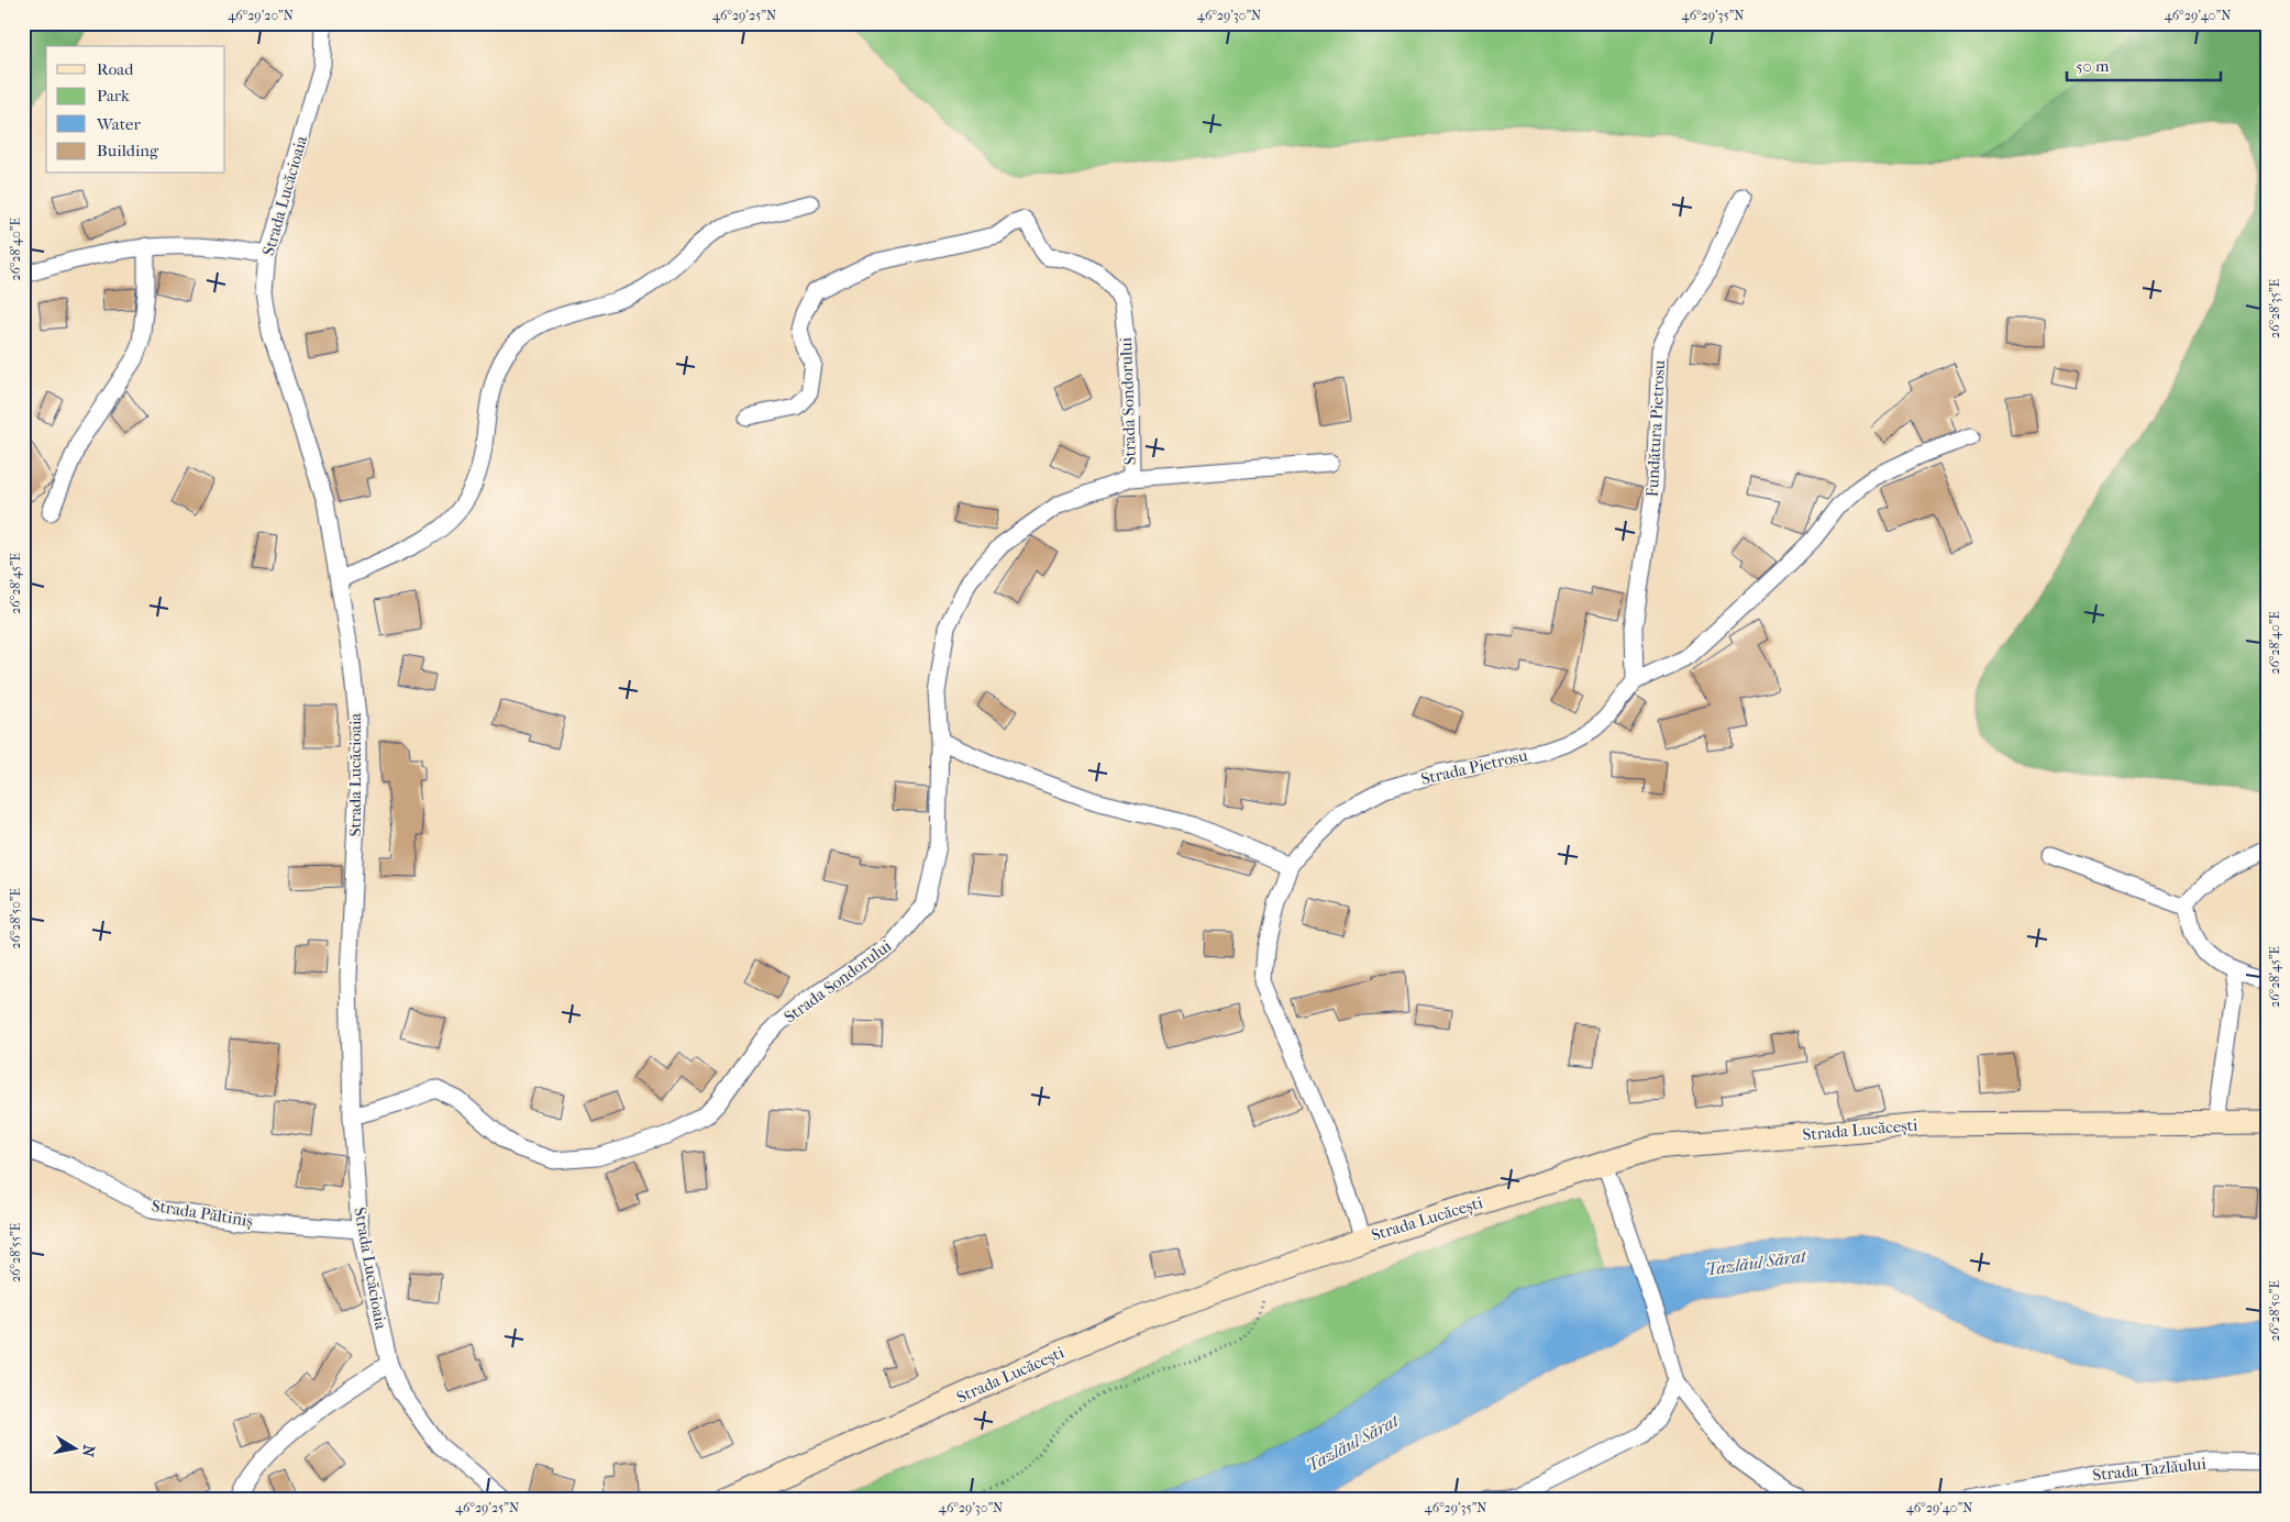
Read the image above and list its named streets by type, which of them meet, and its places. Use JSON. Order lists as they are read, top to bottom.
{
  "streets": {
    "main road": ["Strada Lucăcești"],
    "street": [
      "Strada Lucăcioaia",
      "Strada Sondorului",
      "Fundătura Pietrosu",
      "Strada Pietrosu",
      "Strada Păltiniș",
      "Strada Tazlăului"
    ]
  },
  "crossings": [
    ["Strada Lucăcioaia", "Strada Sondorului"],
    ["Strada Lucăcioaia", "Strada Păltiniș"],
    ["Fundătura Pietrosu", "Strada Pietrosu"],
    ["Strada Pietrosu", "Strada Lucăcești"]
  ],
  "water": ["Tazlăul Sărat"],
  "legend": [
    "Road",
    "Park",
    "Water",
    "Building"
  ],
  "scale_bar": "50 m",
  "north": "right",
  "coordinates": [
    "46°29'20\"N",
    "46°29'25\"N",
    "46°29'30\"N",
    "46°29'35\"N",
    "46°29'40\"N",
    "26°28'40\"E",
    "26°28'35\"E",
    "26°28'45\"E",
    "26°28'50\"E",
    "26°28'55\"E"
  ]
}
